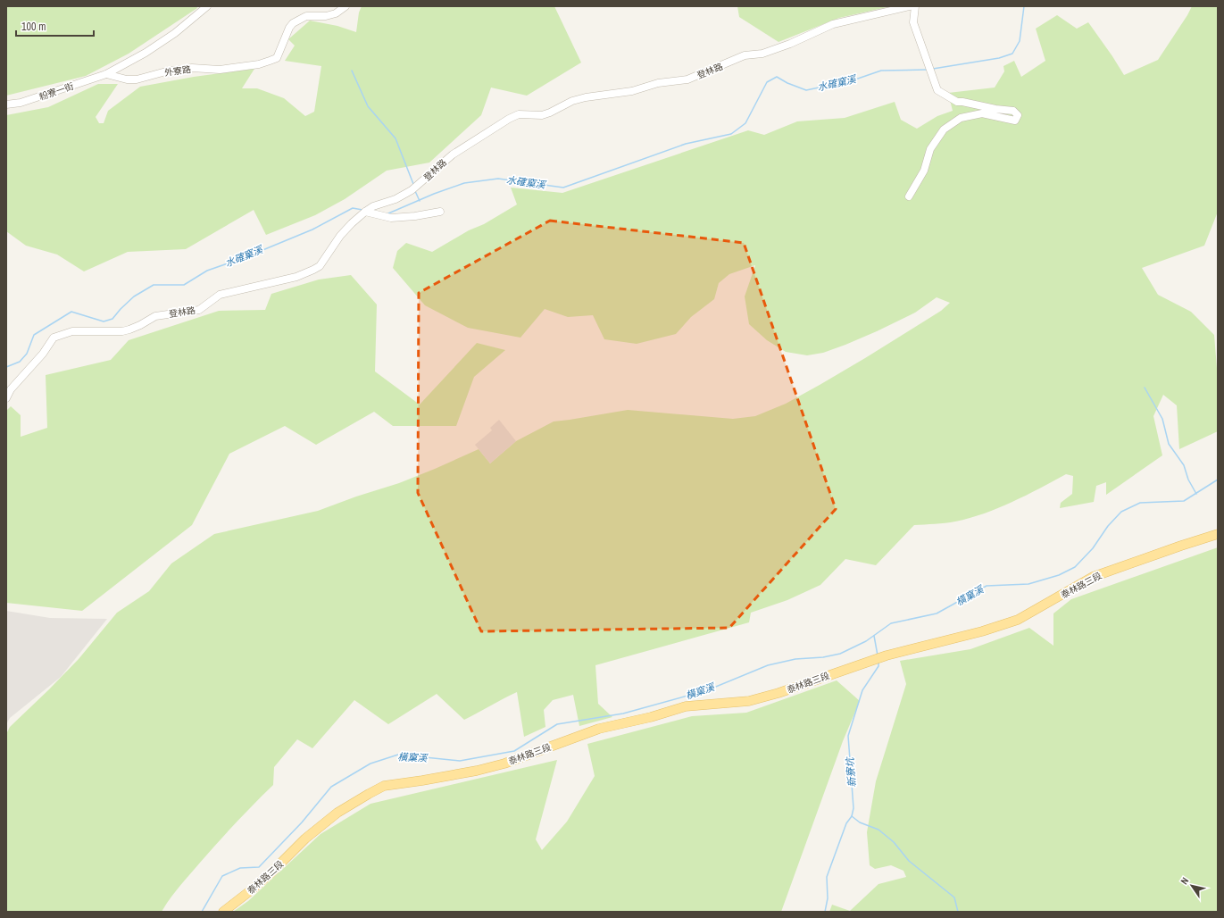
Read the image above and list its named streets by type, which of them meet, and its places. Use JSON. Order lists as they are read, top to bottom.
{
  "streets": {
    "main road": ["泰林路三段"],
    "street": ["外寮路", "登林路", "粉寮一街"]
  },
  "crossings": [
    ["外寮路", "粉寮一街"]
  ],
  "water": ["水確窠溪", "橫窠溪", "新寮坑"],
  "scale_bar": "100 m",
  "north": "top left"
}
